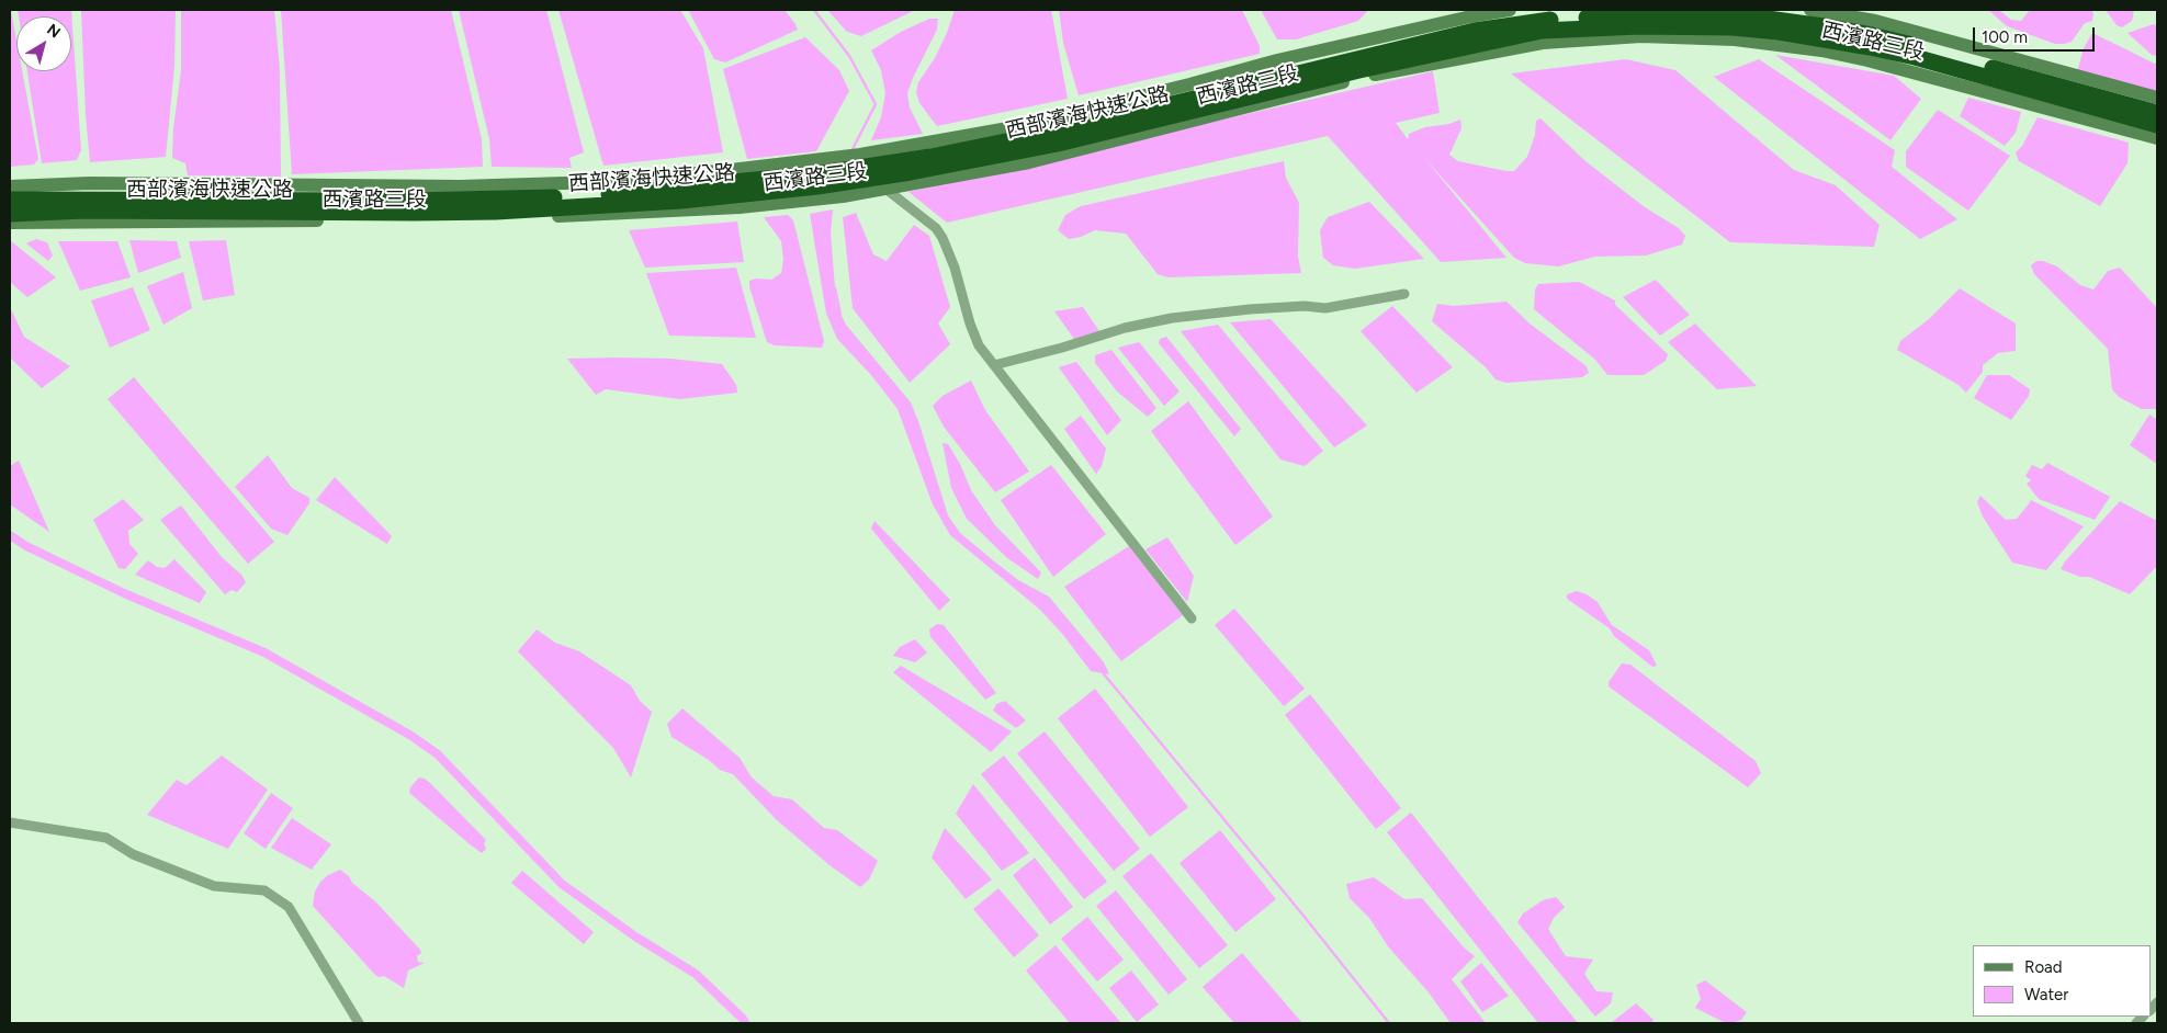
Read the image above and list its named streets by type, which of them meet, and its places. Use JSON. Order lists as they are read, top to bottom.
{
  "streets": {
    "highway": ["西部濱海快速公路"],
    "street": ["西濱路三段"]
  },
  "crossings": [
    ["西濱路三段", "西部濱海快速公路"]
  ],
  "legend": ["Road", "Water"],
  "scale_bar": "100 m",
  "north": "top right"
}
